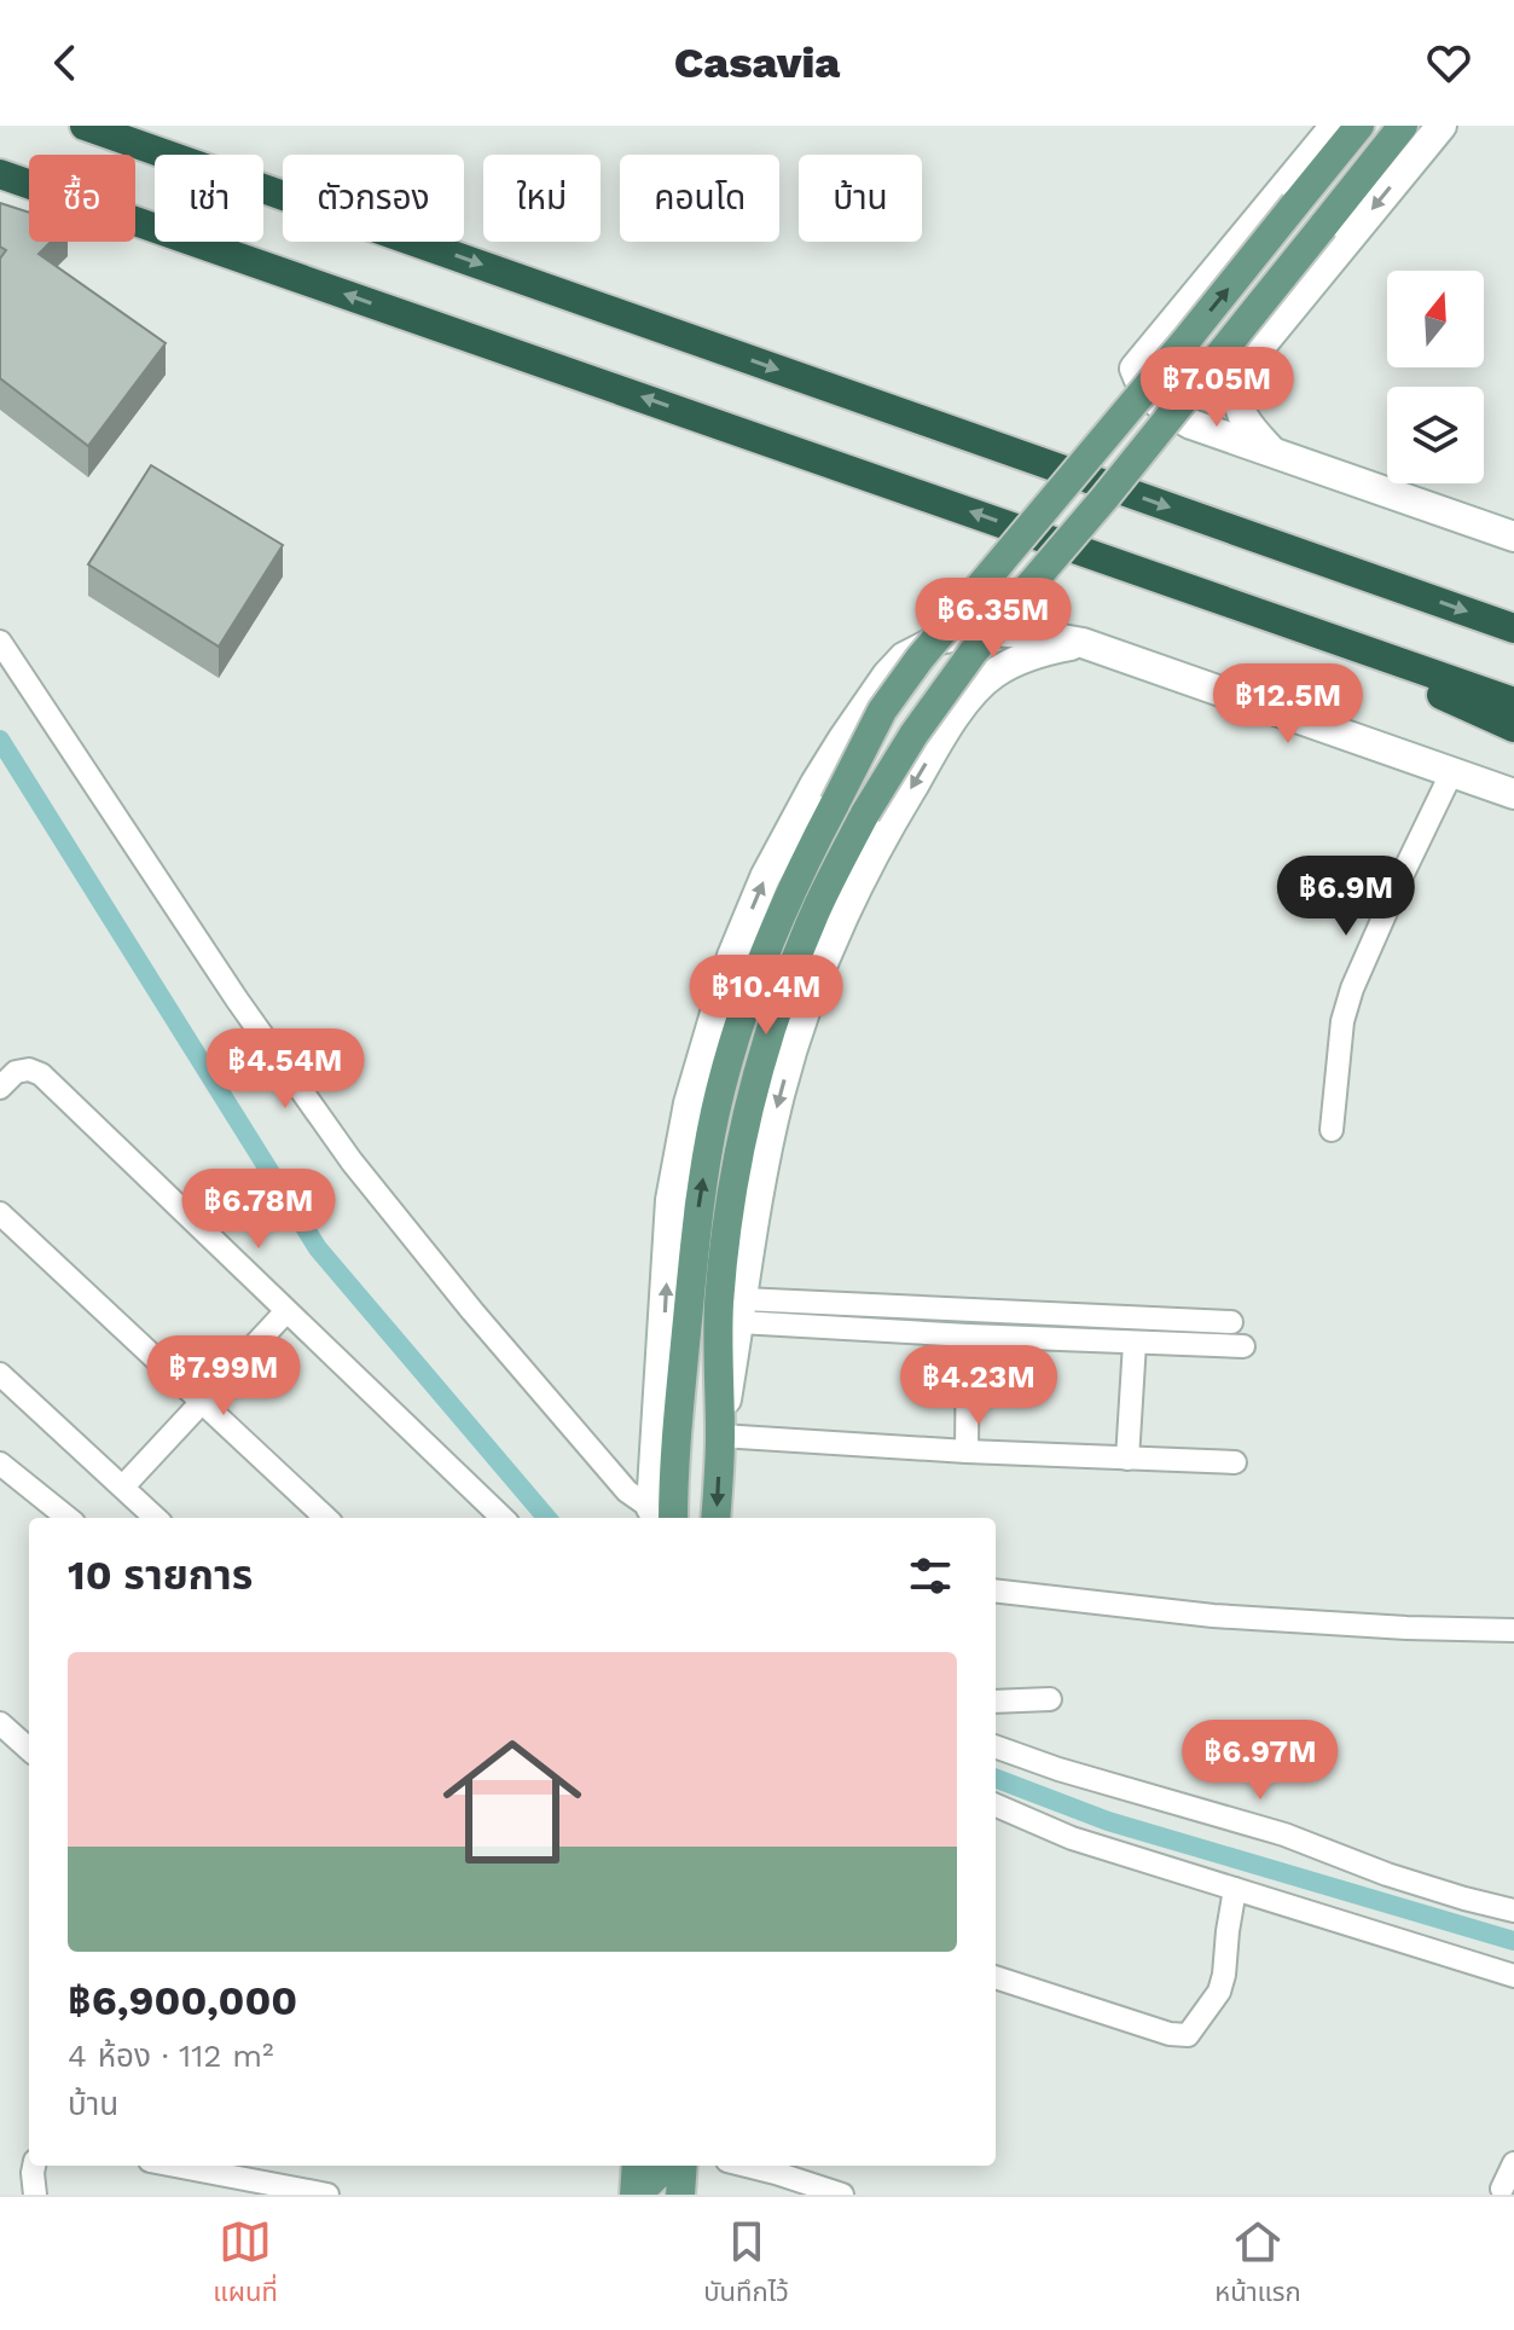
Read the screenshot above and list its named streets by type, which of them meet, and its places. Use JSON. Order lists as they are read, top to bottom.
{
  "north": "top",
  "page": {
    "header": "Casavia",
    "chip": [
      "ซื้อ",
      "เช่า",
      "ตัวกรอง",
      "ใหม่",
      "คอนโด",
      "บ้าน"
    ],
    "price": [
      "฿7.05M",
      "฿6.35M",
      "฿12.5M",
      "฿6.9M",
      "฿10.4M",
      "฿4.54M",
      "฿6.78M",
      "฿7.99M",
      "฿4.23M",
      "฿6.97M"
    ],
    "heading": "10 รายการ",
    "list": [
      {
        "name": "฿6,900,000",
        "note": "4 ห้อง · 112 m² · บ้าน"
      }
    ],
    "tabs": ["แผนที่", "บันทึกไว้", "หน้าแรก"]
  }
}
